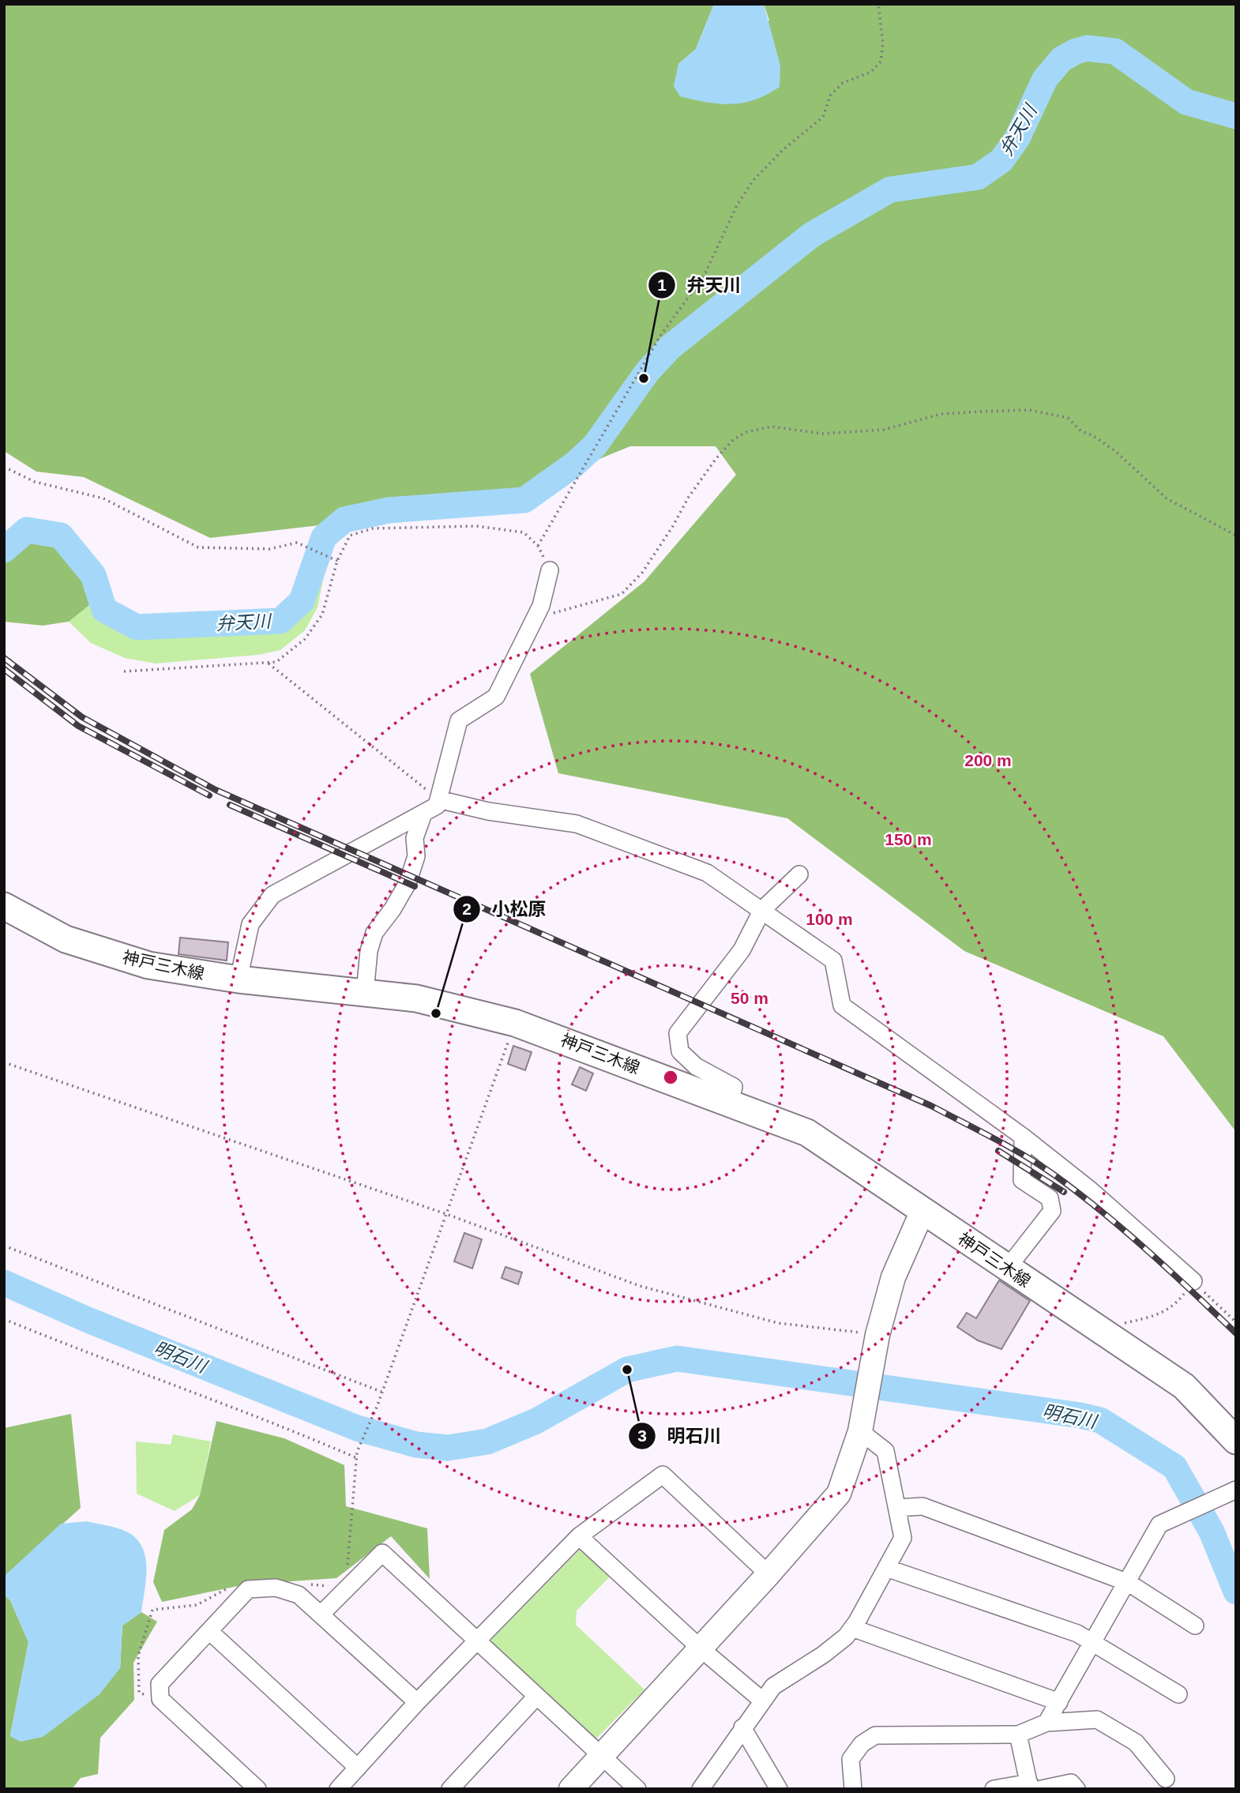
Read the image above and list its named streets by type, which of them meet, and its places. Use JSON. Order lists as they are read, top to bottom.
{
  "streets": {
    "main road": ["神戸三木線"]
  },
  "water": ["弁天川", "明石川"],
  "places": ["弁天川", "小松原", "明石川"],
  "rings": [
    "200 m",
    "150 m",
    "100 m",
    "50 m"
  ]
}
